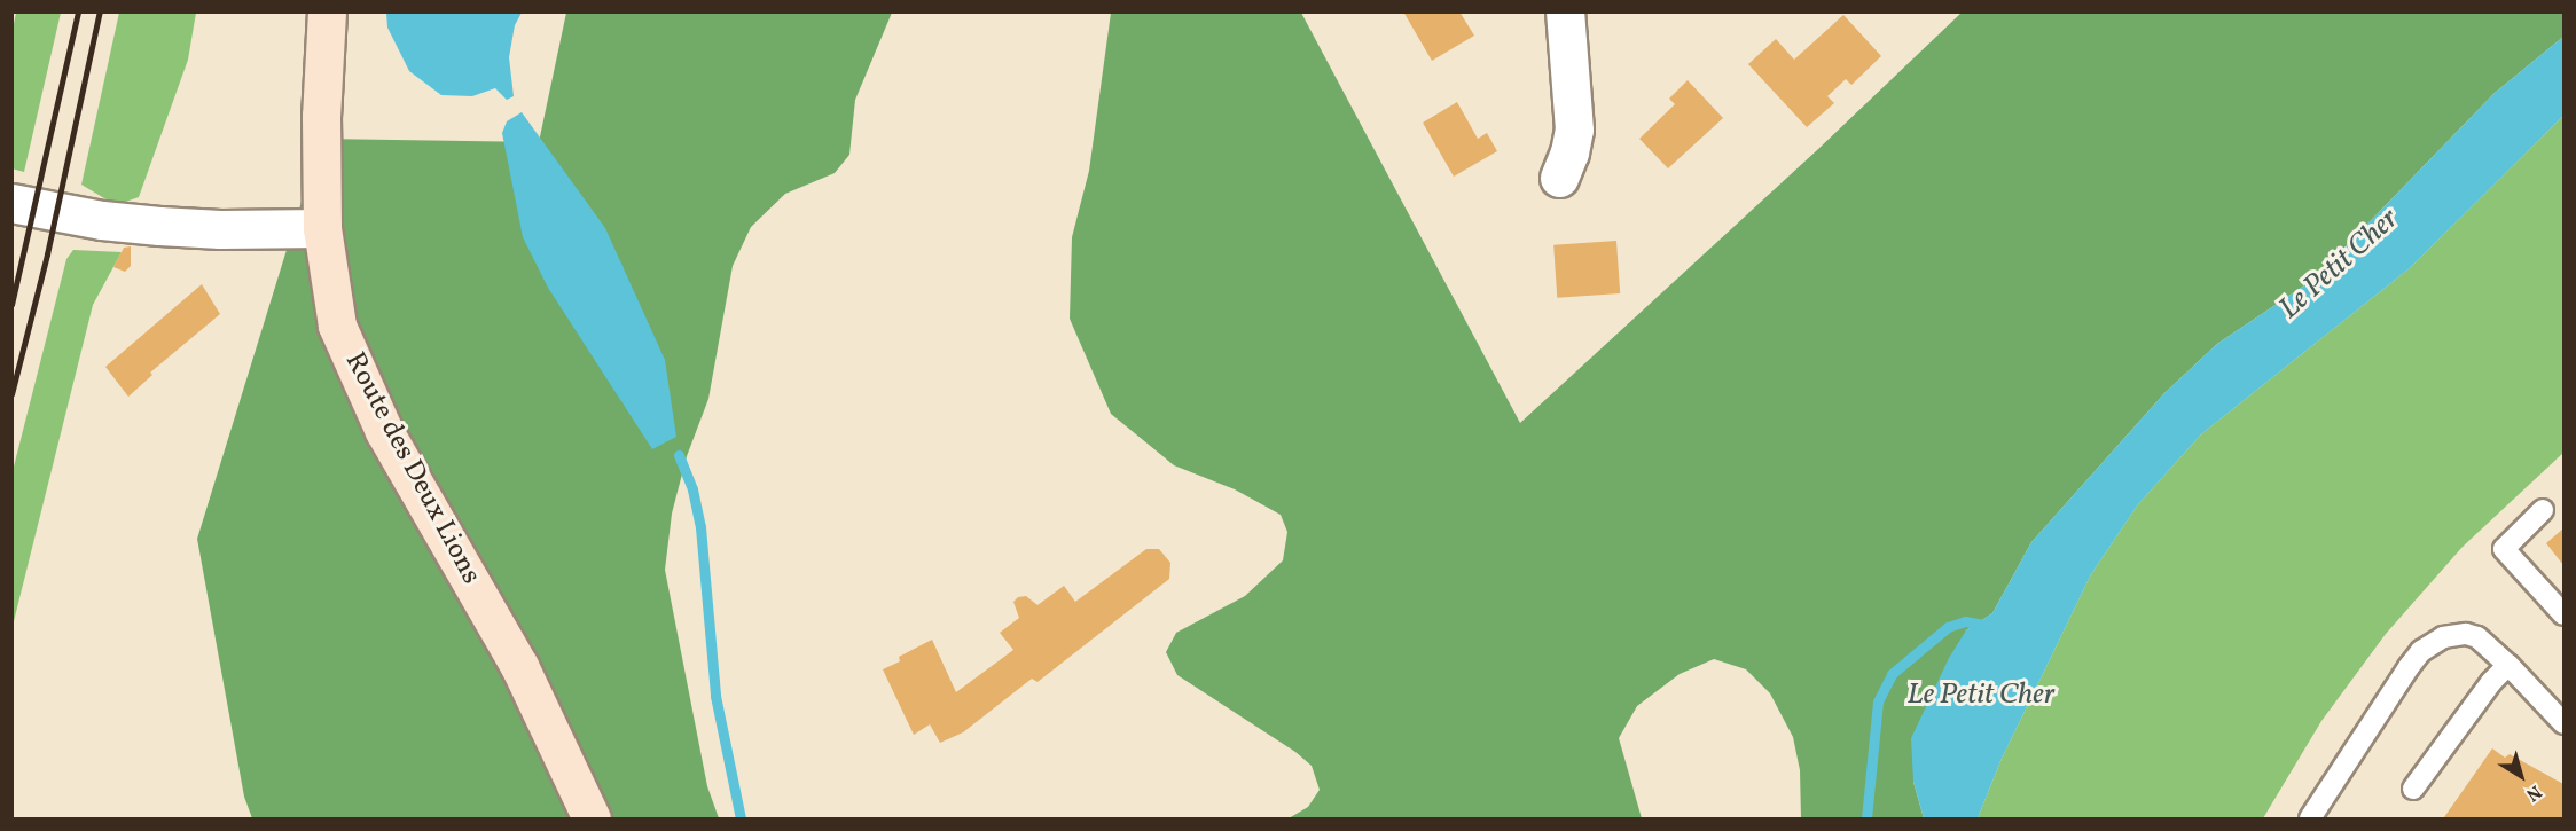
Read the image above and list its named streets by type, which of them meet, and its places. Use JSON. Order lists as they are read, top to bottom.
{
  "streets": {
    "street": ["Route des Deux Lions"]
  },
  "water": ["Le Petit Cher"],
  "north": "bottom right"
}
